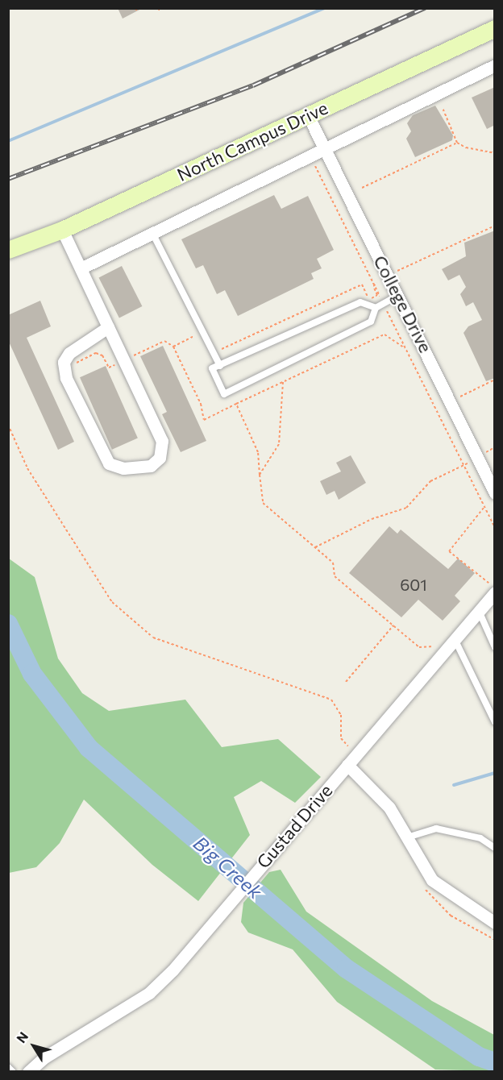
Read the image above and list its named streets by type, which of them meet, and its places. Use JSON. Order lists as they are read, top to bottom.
{
  "streets": {
    "main road": ["North Campus Drive"],
    "street": ["College Drive", "Gustad Drive"]
  },
  "crossings": [
    ["North Campus Drive", "College Drive"]
  ],
  "water": ["Big Creek"],
  "house_numbers": ["601"],
  "north": "top left"
}
